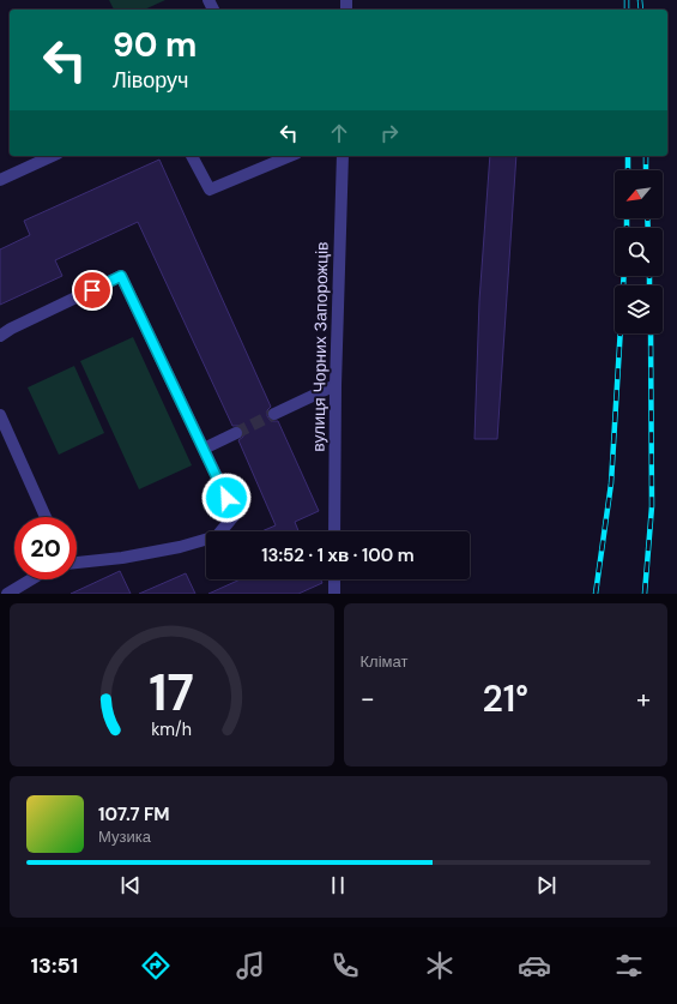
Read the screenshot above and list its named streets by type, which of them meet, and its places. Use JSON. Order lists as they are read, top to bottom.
{
  "streets": {
    "street": ["вулиця Чорних Запорожців"]
  },
  "north": "bottom left",
  "page": {
    "turn": ["90 m", "Ліворуч"],
    "limit": "20",
    "trip": "13:52 · 1 хв · 100 m",
    "tile": "Клімат",
    "heat": ["−", "21°", "+"],
    "song": ["107.7 FM", "Музика"],
    "tabs": "13:51",
    "gauge": ["17", "km/h"]
  }
}
